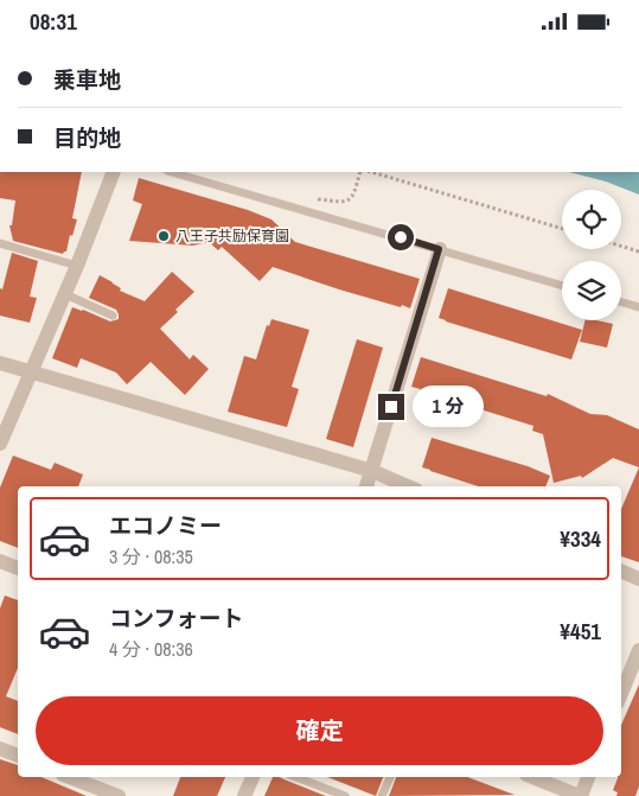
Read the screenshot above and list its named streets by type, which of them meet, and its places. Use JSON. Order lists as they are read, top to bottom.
{
  "places": ["八王子共励保育園"],
  "page": {
    "status": "08:31",
    "banner": ["乗車地", "目的地"],
    "bubble": "1 分",
    "list": [
      {
        "name": "エコノミー",
        "note": "3 分 · 08:35",
        "value": "¥334"
      },
      {
        "name": "コンフォート",
        "note": "4 分 · 08:36",
        "value": "¥451"
      }
    ],
    "buttons": "確定"
  }
}
